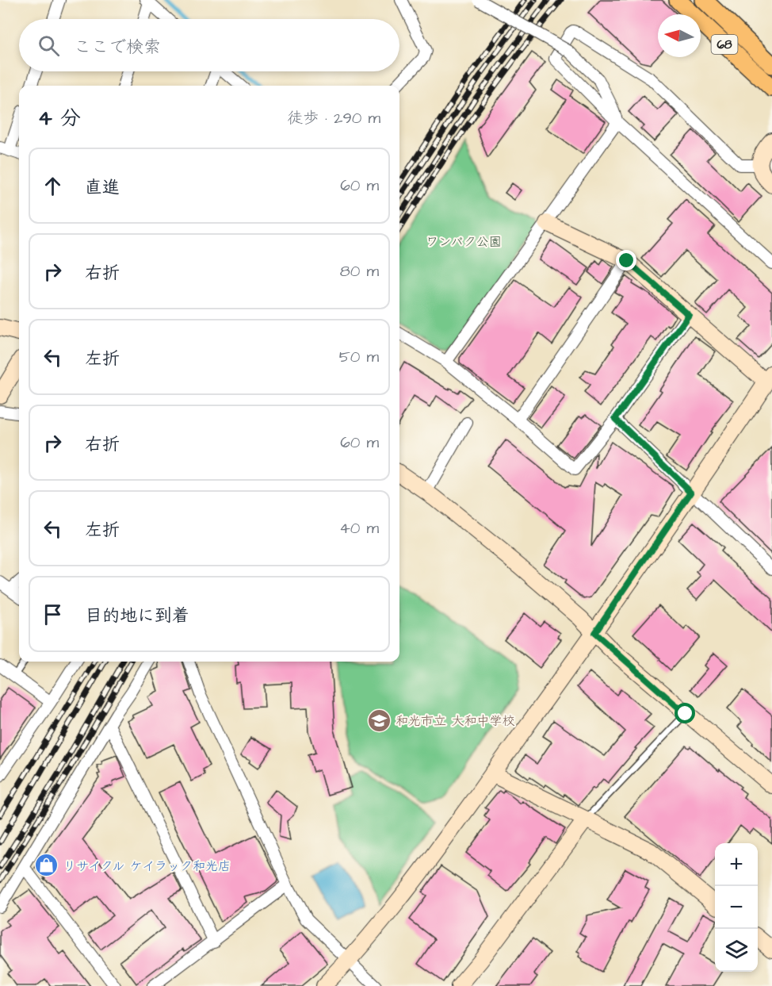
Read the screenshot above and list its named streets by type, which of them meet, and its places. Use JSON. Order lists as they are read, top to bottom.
{
  "streets": {
    "main road": ["68"]
  },
  "parks": ["ワンパク公園"],
  "places": {
    "school or university": ["和光市立 大和中学校"],
    "shop": ["リサイクル ケイラック和光店"]
  },
  "north": "left",
  "page": {
    "search": "ここで検索",
    "heading": ["4 分", "徒歩 · 290 m"],
    "list": [
      ["直進", "60 m"],
      ["右折", "80 m"],
      ["左折", "50 m"],
      ["右折", "60 m"],
      ["左折", "40 m"],
      "目的地に到着"
    ],
    "map_buttons": ["+", "−"]
  }
}
